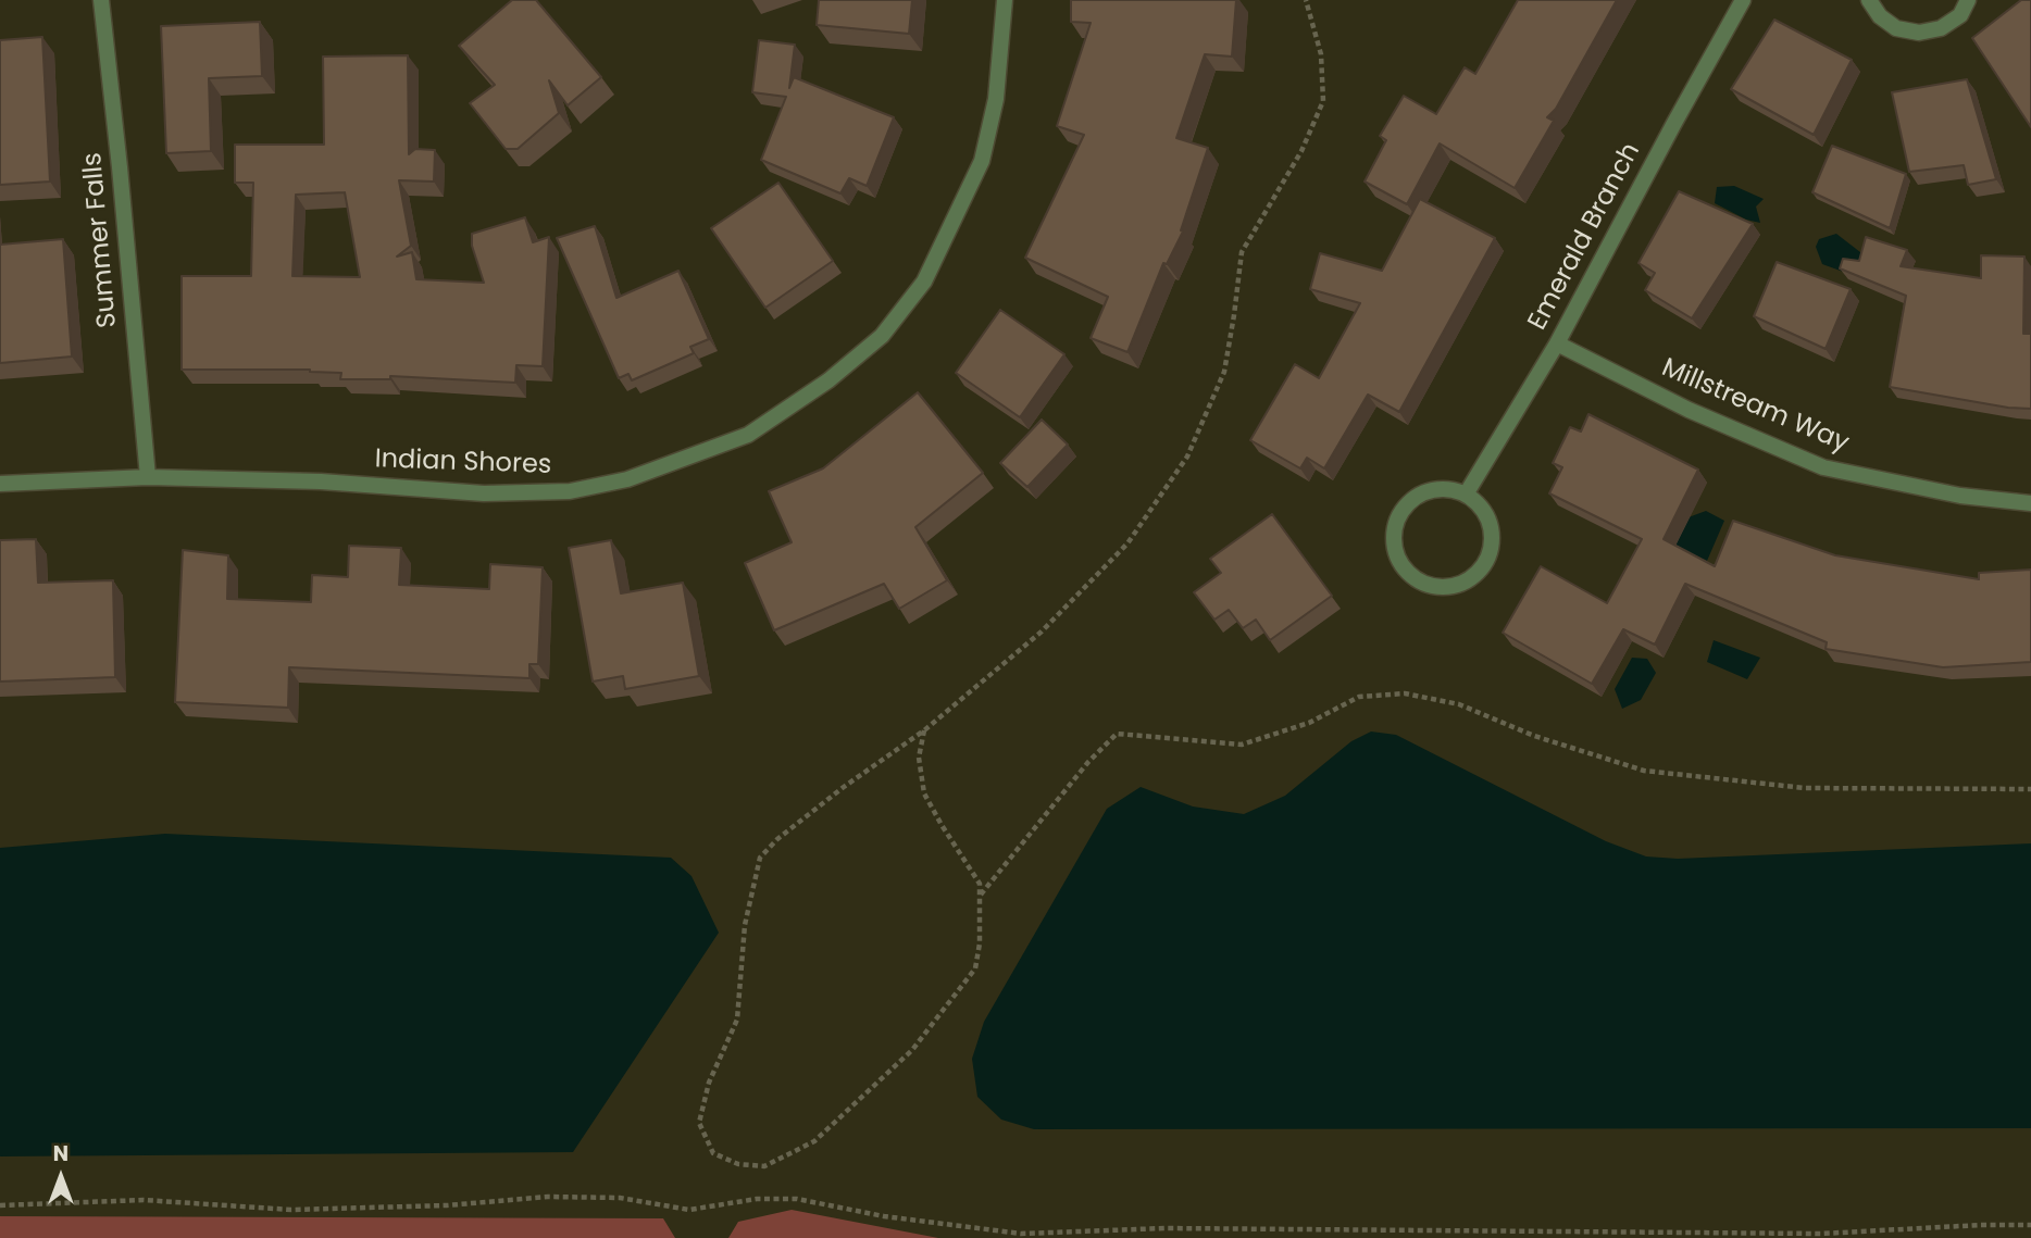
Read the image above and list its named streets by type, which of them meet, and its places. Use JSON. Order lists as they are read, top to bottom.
{
  "streets": {
    "street": [
      "Emerald Branch",
      "Summer Falls",
      "Millstream Way",
      "Indian Shores"
    ]
  },
  "crossings": [
    ["Emerald Branch", "Millstream Way"],
    ["Summer Falls", "Indian Shores"]
  ],
  "north": "top"
}
